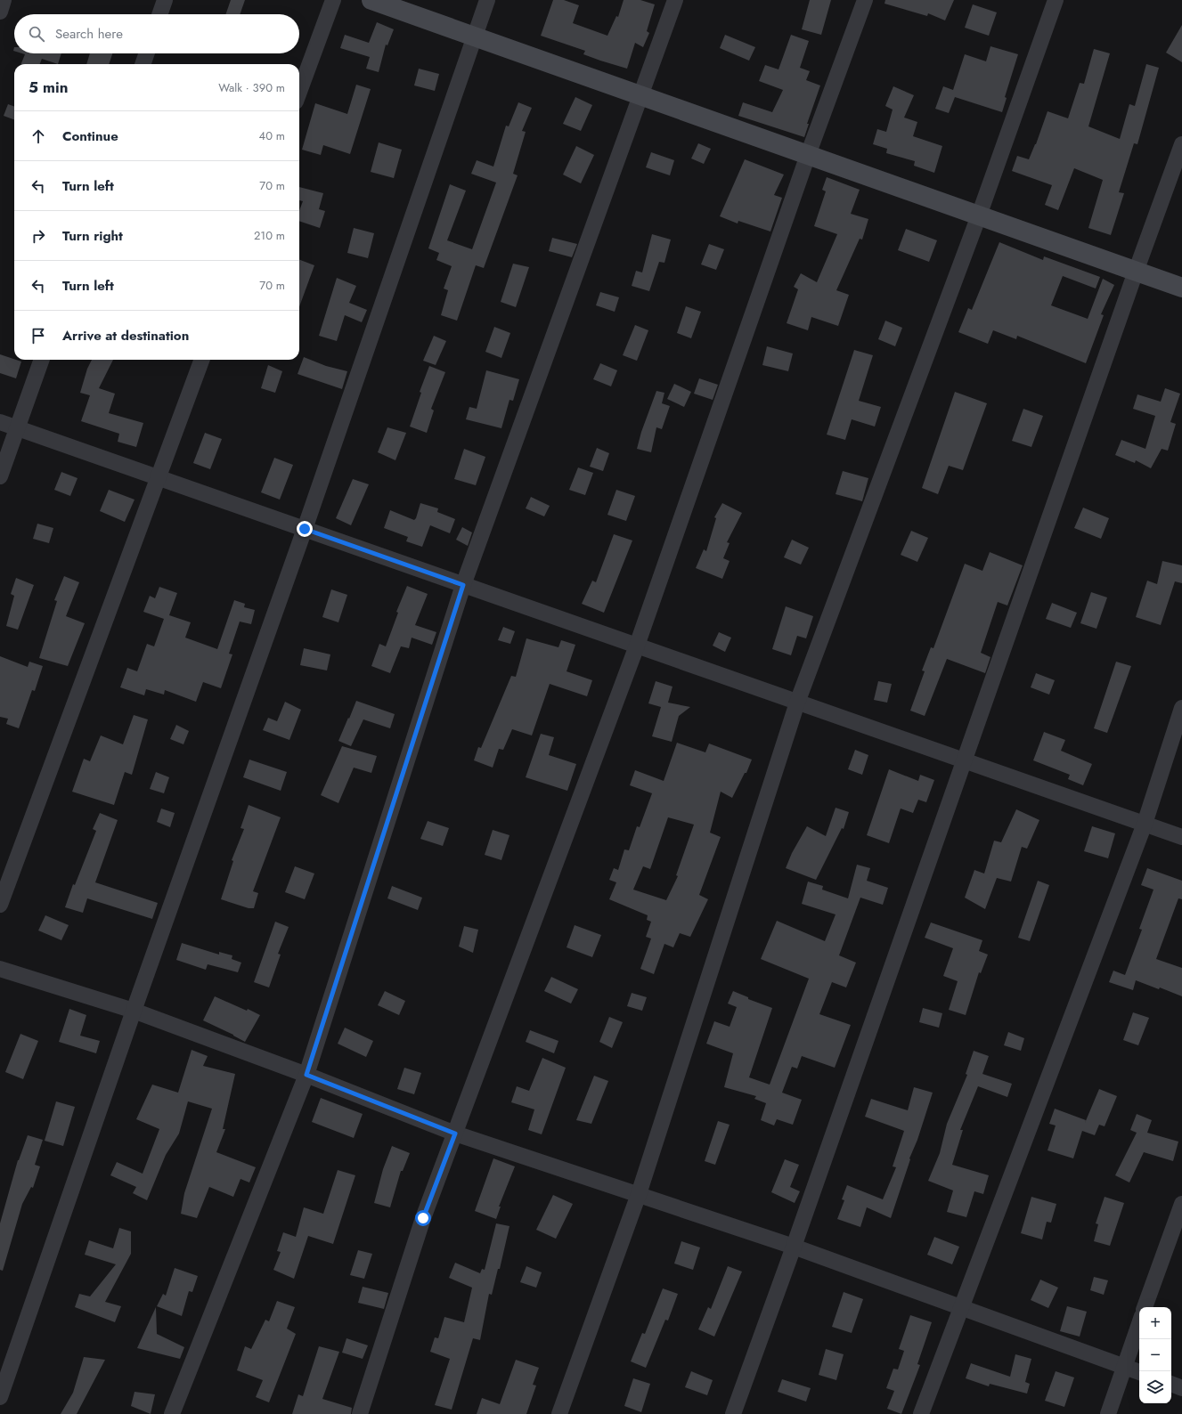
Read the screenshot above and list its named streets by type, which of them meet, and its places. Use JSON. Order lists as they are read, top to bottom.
{
  "page": {
    "search": "Search here",
    "heading": ["5 min", "Walk · 390 m"],
    "list": [
      ["Continue", "40 m"],
      ["Turn left", "70 m"],
      ["Turn right", "210 m"],
      ["Turn left", "70 m"],
      "Arrive at destination"
    ],
    "map_buttons": ["+", "−"]
  }
}
